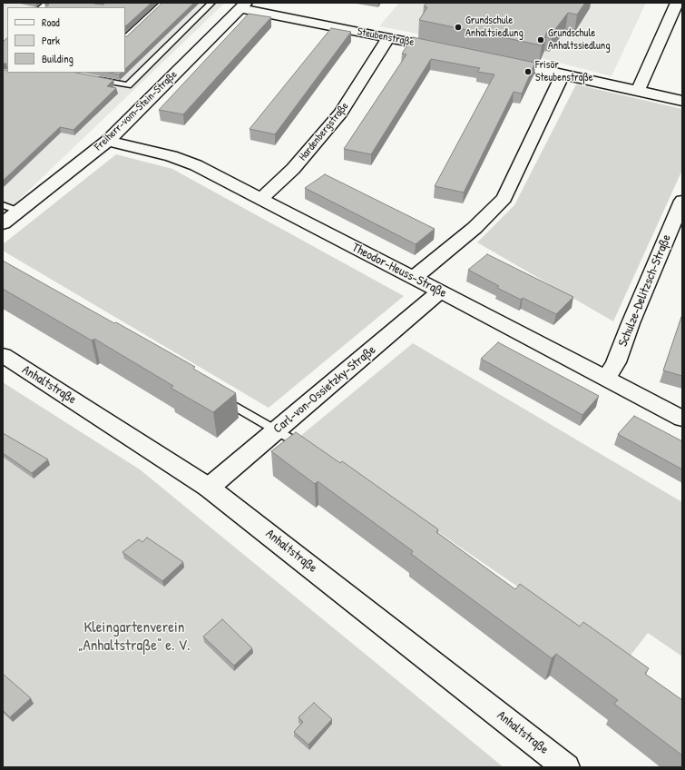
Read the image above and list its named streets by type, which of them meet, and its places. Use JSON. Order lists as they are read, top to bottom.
{
  "streets": {
    "street": [
      "Steubenstraße",
      "Freiherr-vom-Stein-Straße",
      "Hardenbergstraße",
      "Theodor-Heuss-Straße",
      "Schulze-Delitzsch-Straße",
      "Anhaltstraße",
      "Carl-von-Ossietzky-Straße"
    ]
  },
  "crossings": [
    ["Steubenstraße", "Freiherr-vom-Stein-Straße"],
    ["Steubenstraße", "Hardenbergstraße"],
    ["Freiherr-vom-Stein-Straße", "Theodor-Heuss-Straße"],
    ["Hardenbergstraße", "Theodor-Heuss-Straße"],
    ["Theodor-Heuss-Straße", "Schulze-Delitzsch-Straße"],
    ["Theodor-Heuss-Straße", "Carl-von-Ossietzky-Straße"],
    ["Anhaltstraße", "Carl-von-Ossietzky-Straße"]
  ],
  "parks": ["Kleingartenverein „Anhaltstraße“ e. V."],
  "places": ["Grundschule Anhaltsiedlung", "Grundschule Anhaltssiedlung", "Frisör Steubenstraße"],
  "legend": ["Road", "Park", "Building"]
}
